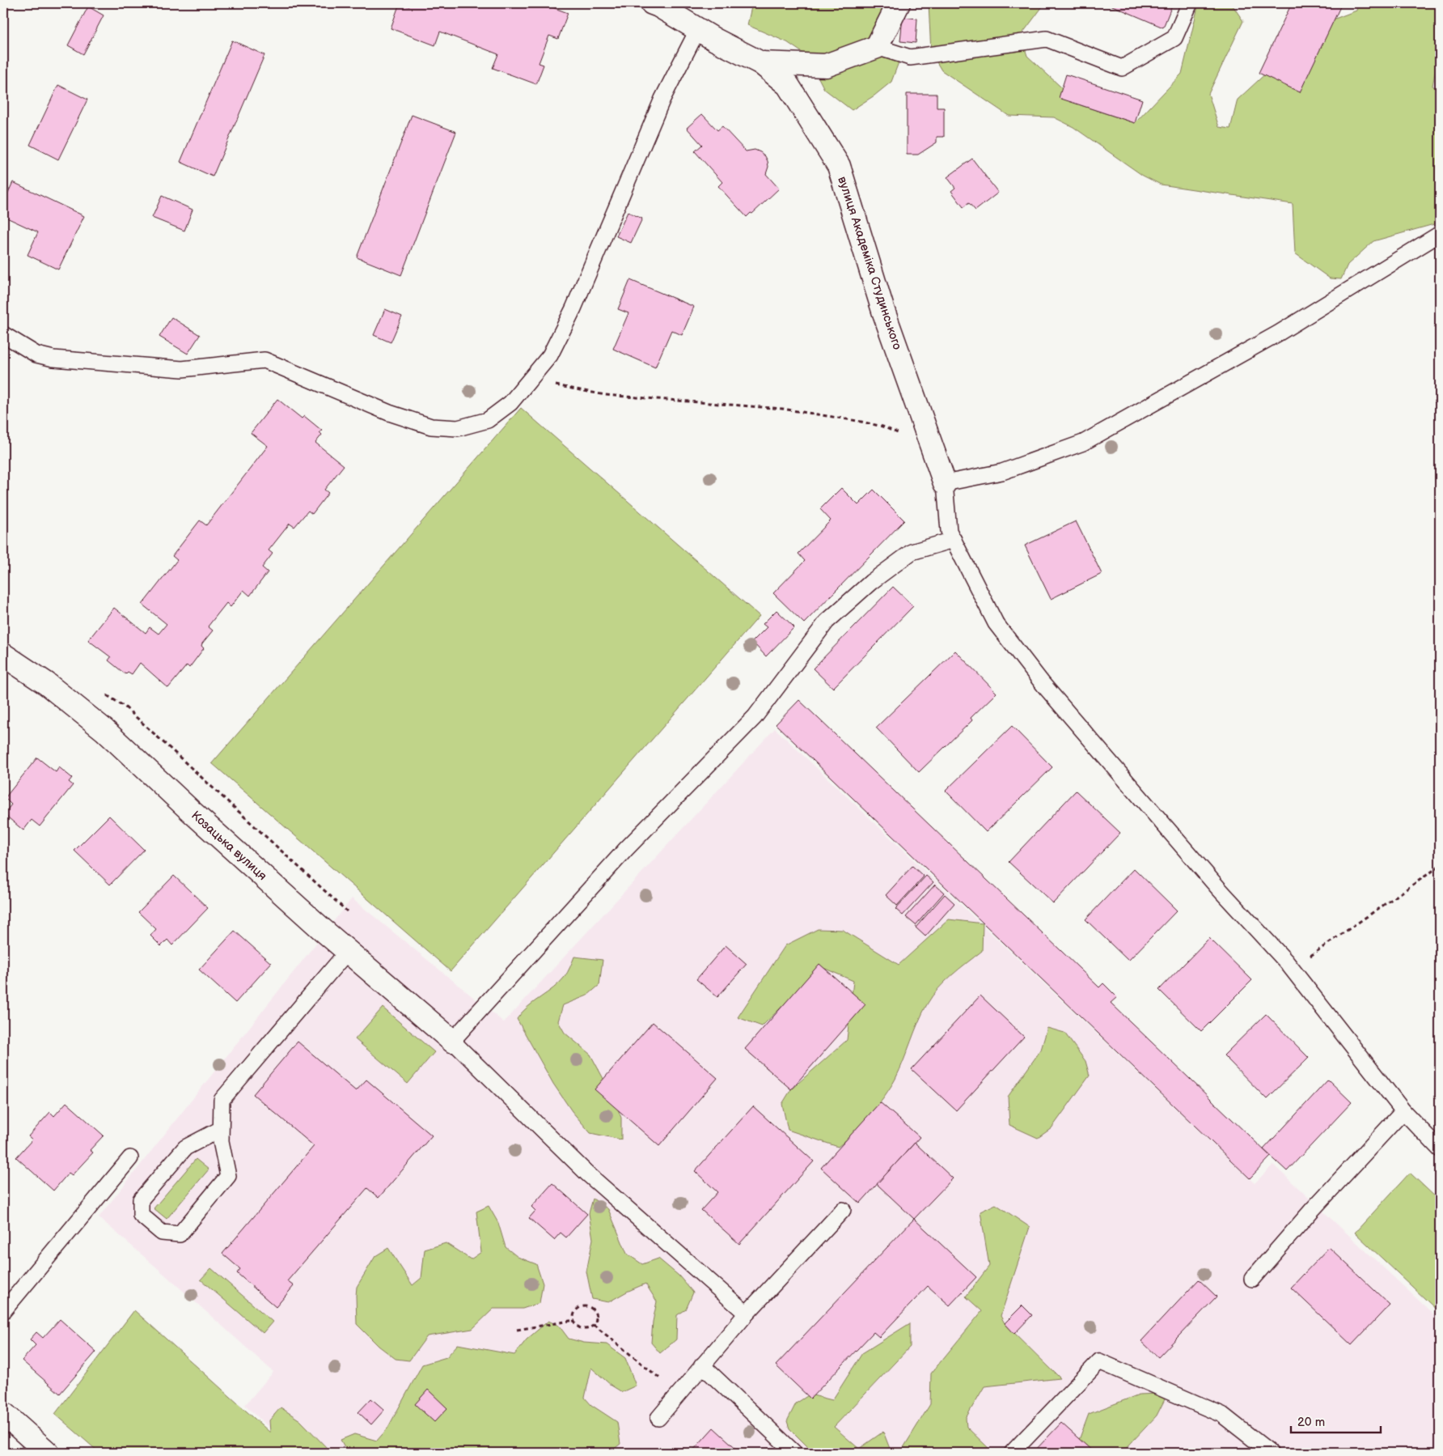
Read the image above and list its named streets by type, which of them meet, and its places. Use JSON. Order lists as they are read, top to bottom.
{
  "streets": {
    "street": ["вулиця Академіка Студинського", "Козацька вулиця"]
  },
  "scale_bar": "20 m"
}
